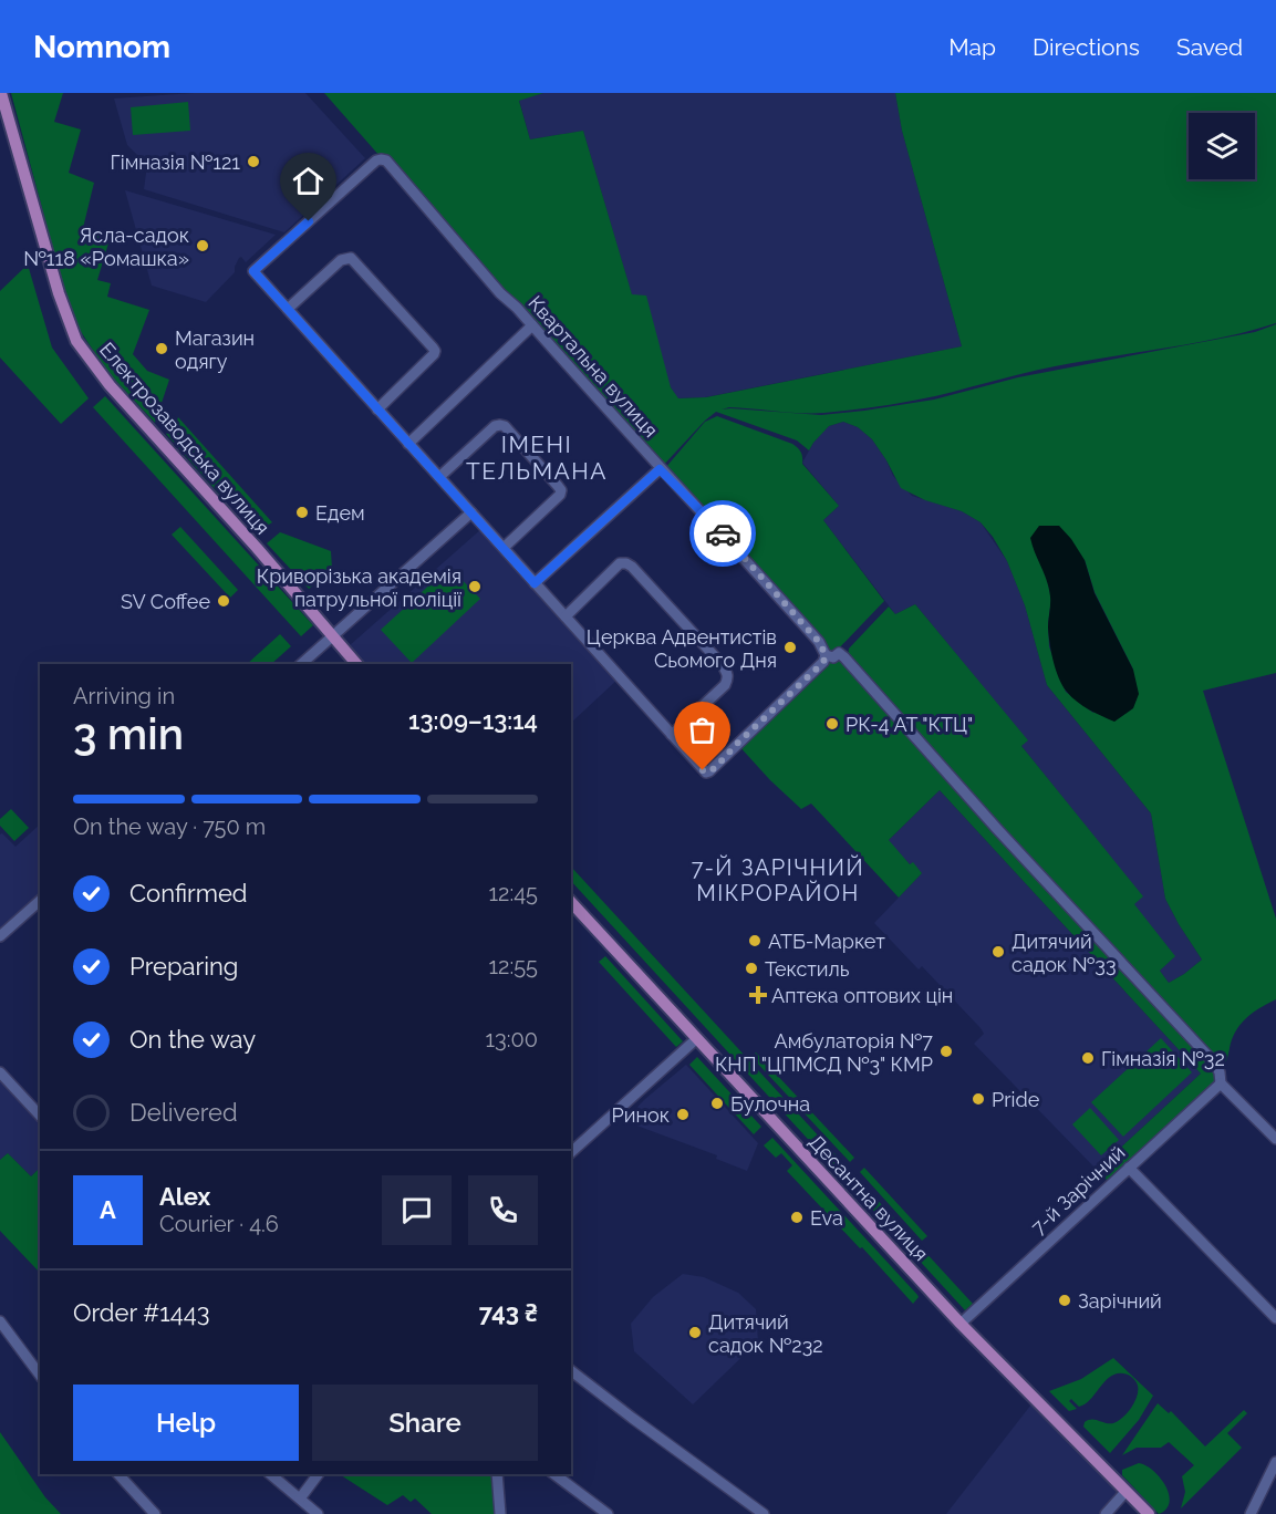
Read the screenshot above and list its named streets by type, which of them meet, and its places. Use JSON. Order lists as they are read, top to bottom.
{
  "streets": {
    "main road": ["Електрозаводська вулиця", "Десантна вулиця"],
    "street": ["Квартальна вулиця", "7-й Зарічний"]
  },
  "crossings": [
    ["7-й Зарічний", "Десантна вулиця"]
  ],
  "districts": ["ІМЕНІ ТЕЛЬМАНА", "7-Й ЗАРІЧНИЙ МІКРОРАЙОН"],
  "places": {
    "other": [
      "Гімназія №121",
      "Ясла-садок №118 «Ромашка»",
      "Магазин одягу",
      "Едем",
      "Криворізька академія патрульної поліції",
      "SV Coffee",
      "Церква Адвентистів Сьомого Дня",
      "РК-4 АТ \"КТЦ\"",
      "АТБ-Маркет",
      "Дитячий садок №33",
      "Текстиль",
      "Амбулаторія №7 КНП \"ЦПМСД №3\" КМР",
      "Гімназія №32",
      "Pride",
      "Булочна",
      "Ринок",
      "Eva",
      "Зарічний",
      "Дитячий садок №232"
    ],
    "health": ["Аптека оптових цін"]
  },
  "page": {
    "header": "Nomnom",
    "nav": ["Map", "Directions", "Saved"],
    "heading": ["3 min", "Arriving in", "13:09–13:14"],
    "panel": [
      "Alex",
      "Courier · 4.6",
      "Order #1443",
      "743 ₴"
    ],
    "bar": "On the way · 750 m",
    "list": [
      ["Confirmed", "12:45"],
      ["Preparing", "12:55"],
      ["On the way", "13:00"],
      "Delivered"
    ],
    "round": "A",
    "buttons": ["Help", "Share"]
  }
}
